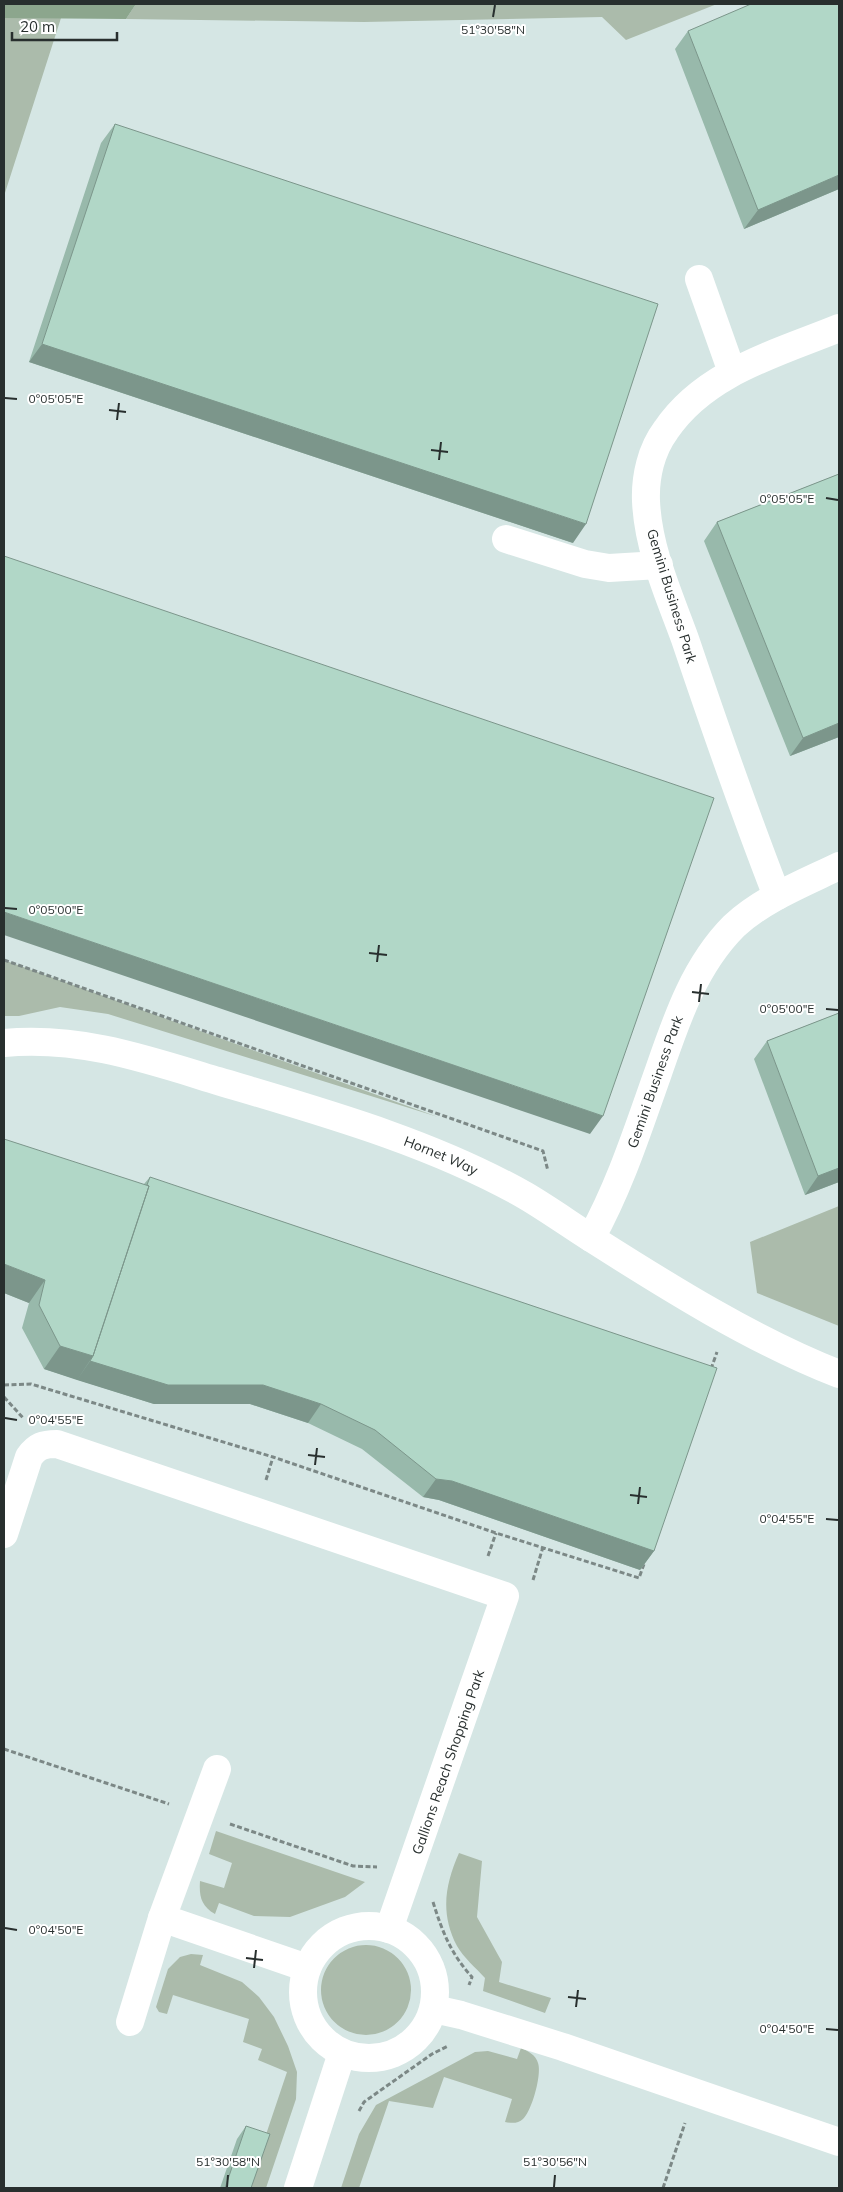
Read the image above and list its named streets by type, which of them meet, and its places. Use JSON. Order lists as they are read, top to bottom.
{
  "streets": {
    "street": ["Gemini Business Park", "Hornet Way", "Gallions Reach Shopping Park"]
  },
  "crossings": [
    ["Gemini Business Park", "Hornet Way"]
  ],
  "scale_bar": "20 m",
  "coordinates": [
    "51°30'58\"N",
    "0°05'05\"E",
    "0°05'00\"E",
    "0°04'55\"E",
    "0°04'50\"E",
    "51°30'56\"N"
  ]
}
